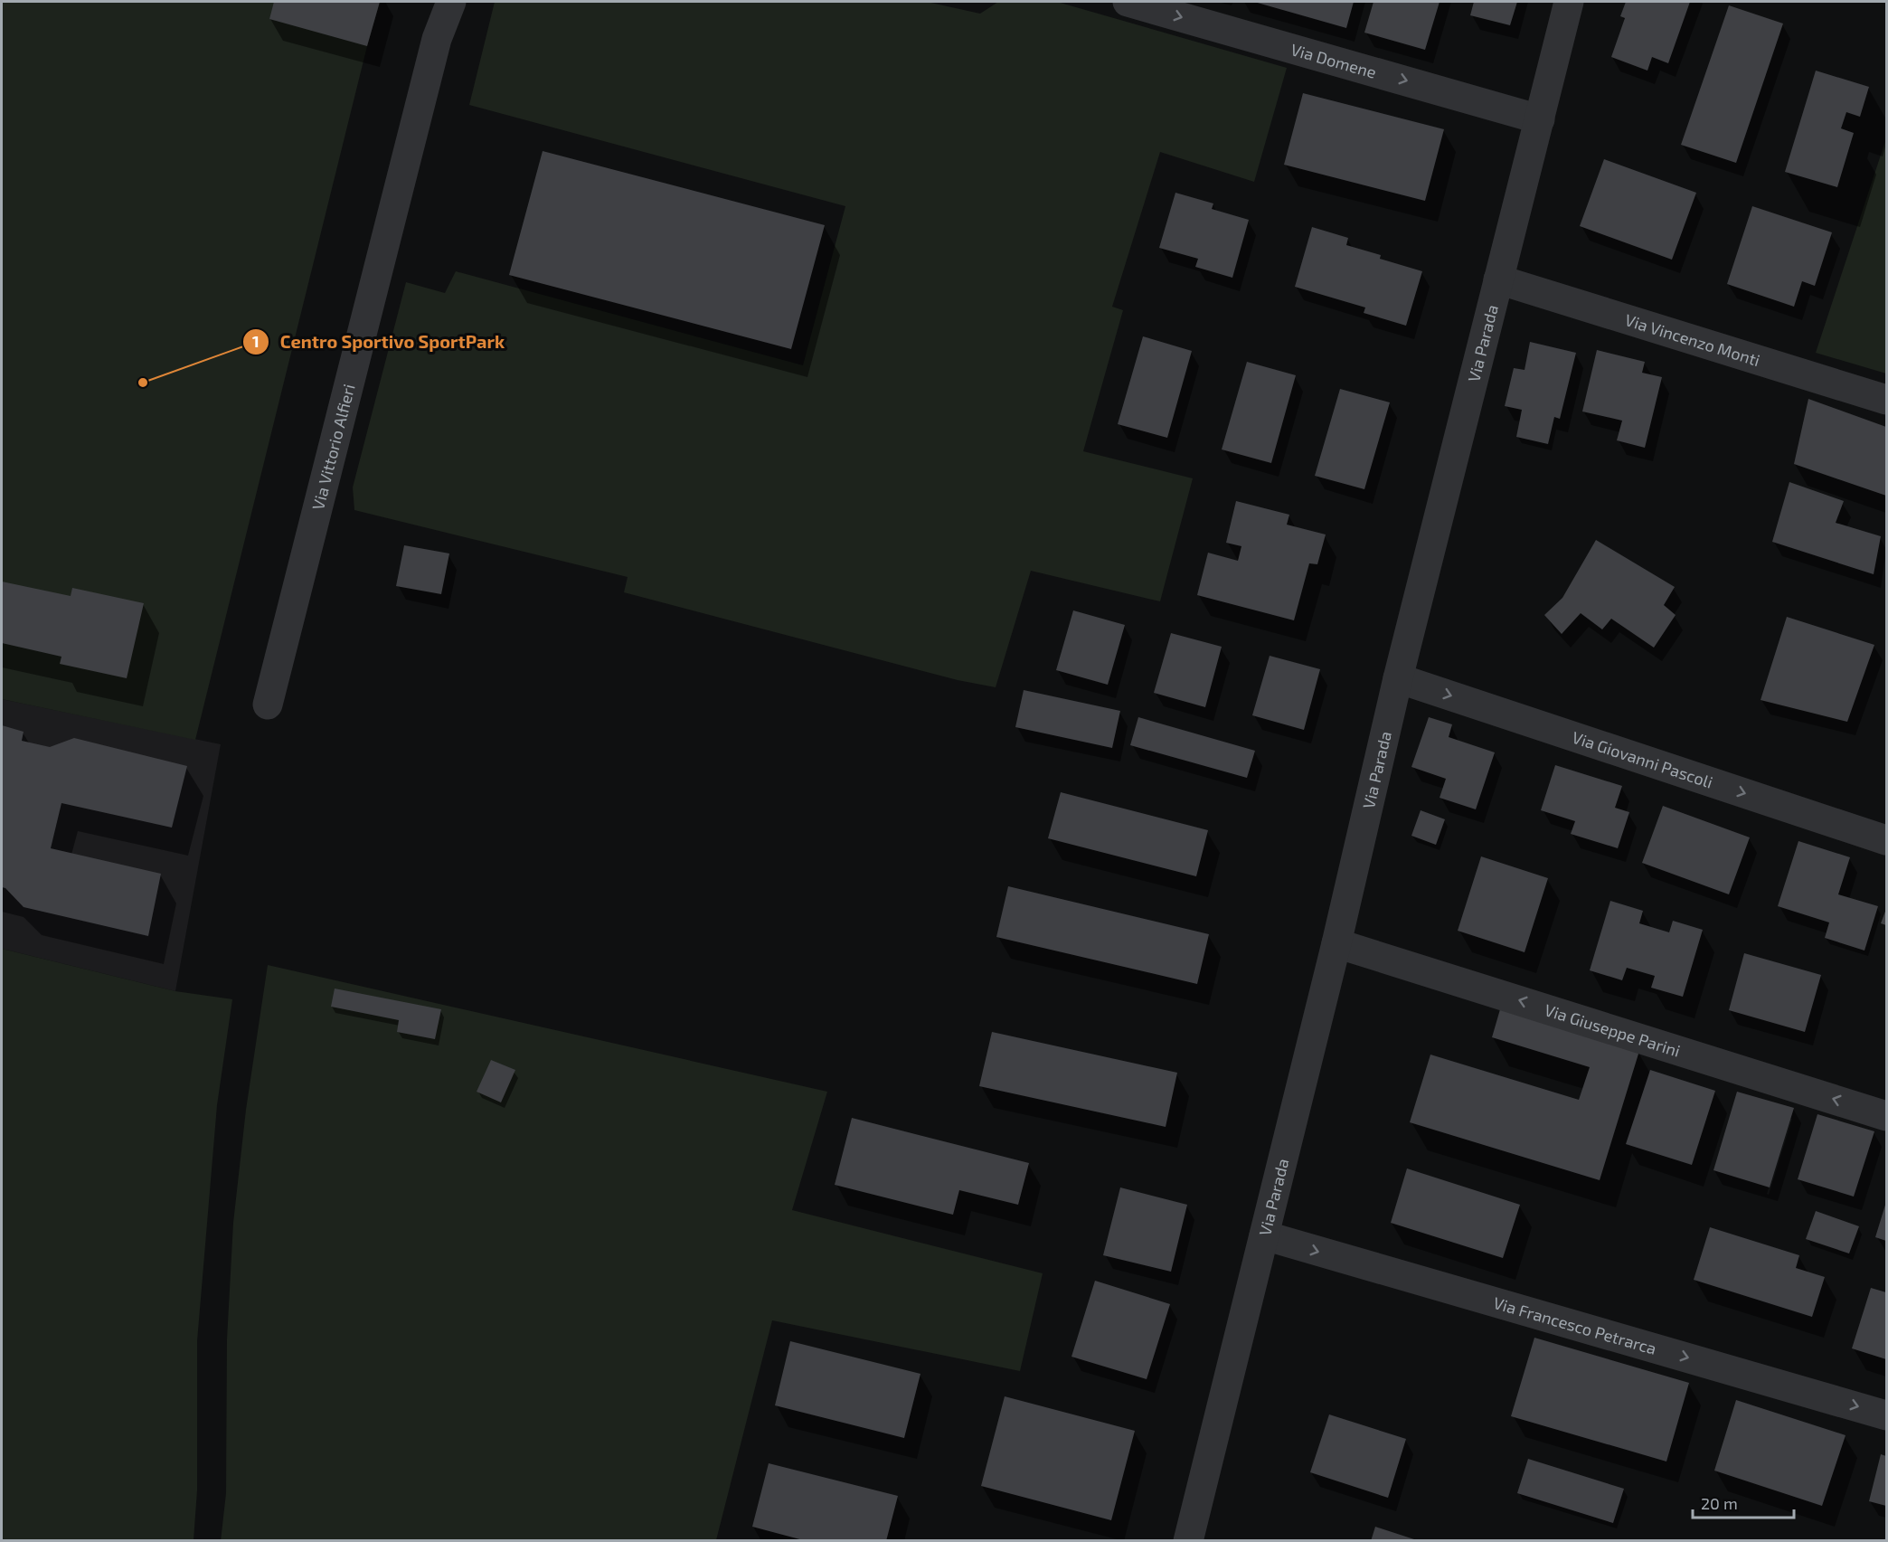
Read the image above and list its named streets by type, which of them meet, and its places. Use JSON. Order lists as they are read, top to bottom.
{
  "streets": {
    "street": [
      "Via Domene",
      "Via Vincenzo Monti",
      "Via Parada",
      "Via Vittorio Alfieri",
      "Via Giovanni Pascoli",
      "Via Giuseppe Parini",
      "Via Francesco Petrarca"
    ]
  },
  "crossings": [
    ["Via Domene", "Via Parada"],
    ["Via Vincenzo Monti", "Via Parada"],
    ["Via Parada", "Via Giovanni Pascoli"],
    ["Via Parada", "Via Giuseppe Parini"],
    ["Via Parada", "Via Francesco Petrarca"]
  ],
  "one_way": [
    "Via Domene",
    "Via Giovanni Pascoli",
    "Via Giuseppe Parini",
    "Via Francesco Petrarca"
  ],
  "places": ["Centro Sportivo SportPark"],
  "scale_bar": "20 m"
}
